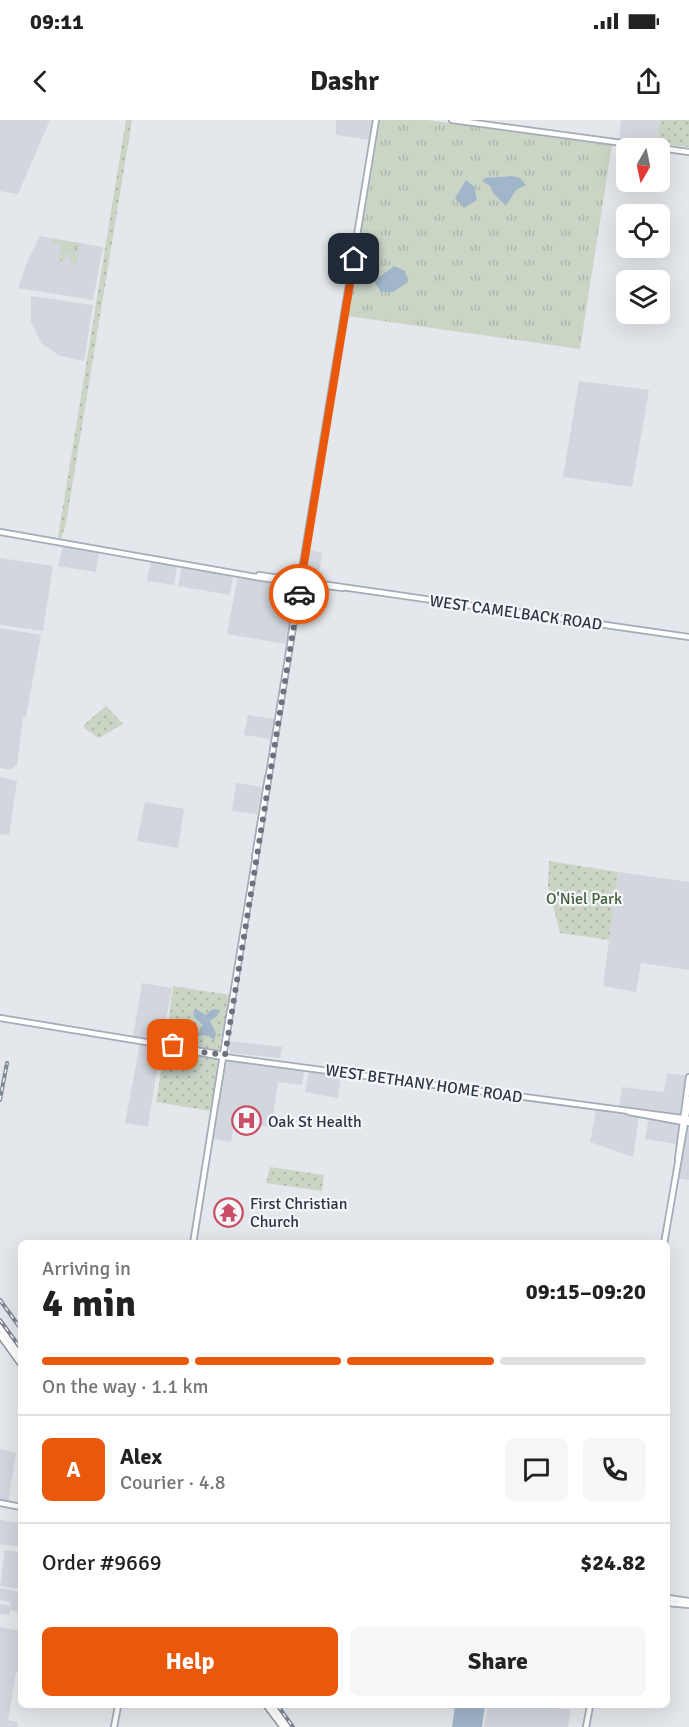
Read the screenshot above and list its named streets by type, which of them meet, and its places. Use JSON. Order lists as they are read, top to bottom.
{
  "streets": {
    "main road": ["WEST CAMELBACK ROAD", "WEST BETHANY HOME ROAD"]
  },
  "parks": ["O'Niel Park"],
  "places": {
    "hospital": ["Oak St Health"],
    "temple": ["First Christian Church"]
  },
  "north": "bottom",
  "page": {
    "status": "09:11",
    "header": "Dashr",
    "heading": ["4 min", "Arriving in", "09:15–09:20"],
    "panel": [
      "Alex",
      "Courier · 4.8",
      "Order #9669",
      "$24.82"
    ],
    "bar": "On the way · 1.1 km",
    "round": "A",
    "buttons": ["Help", "Share"]
  }
}
